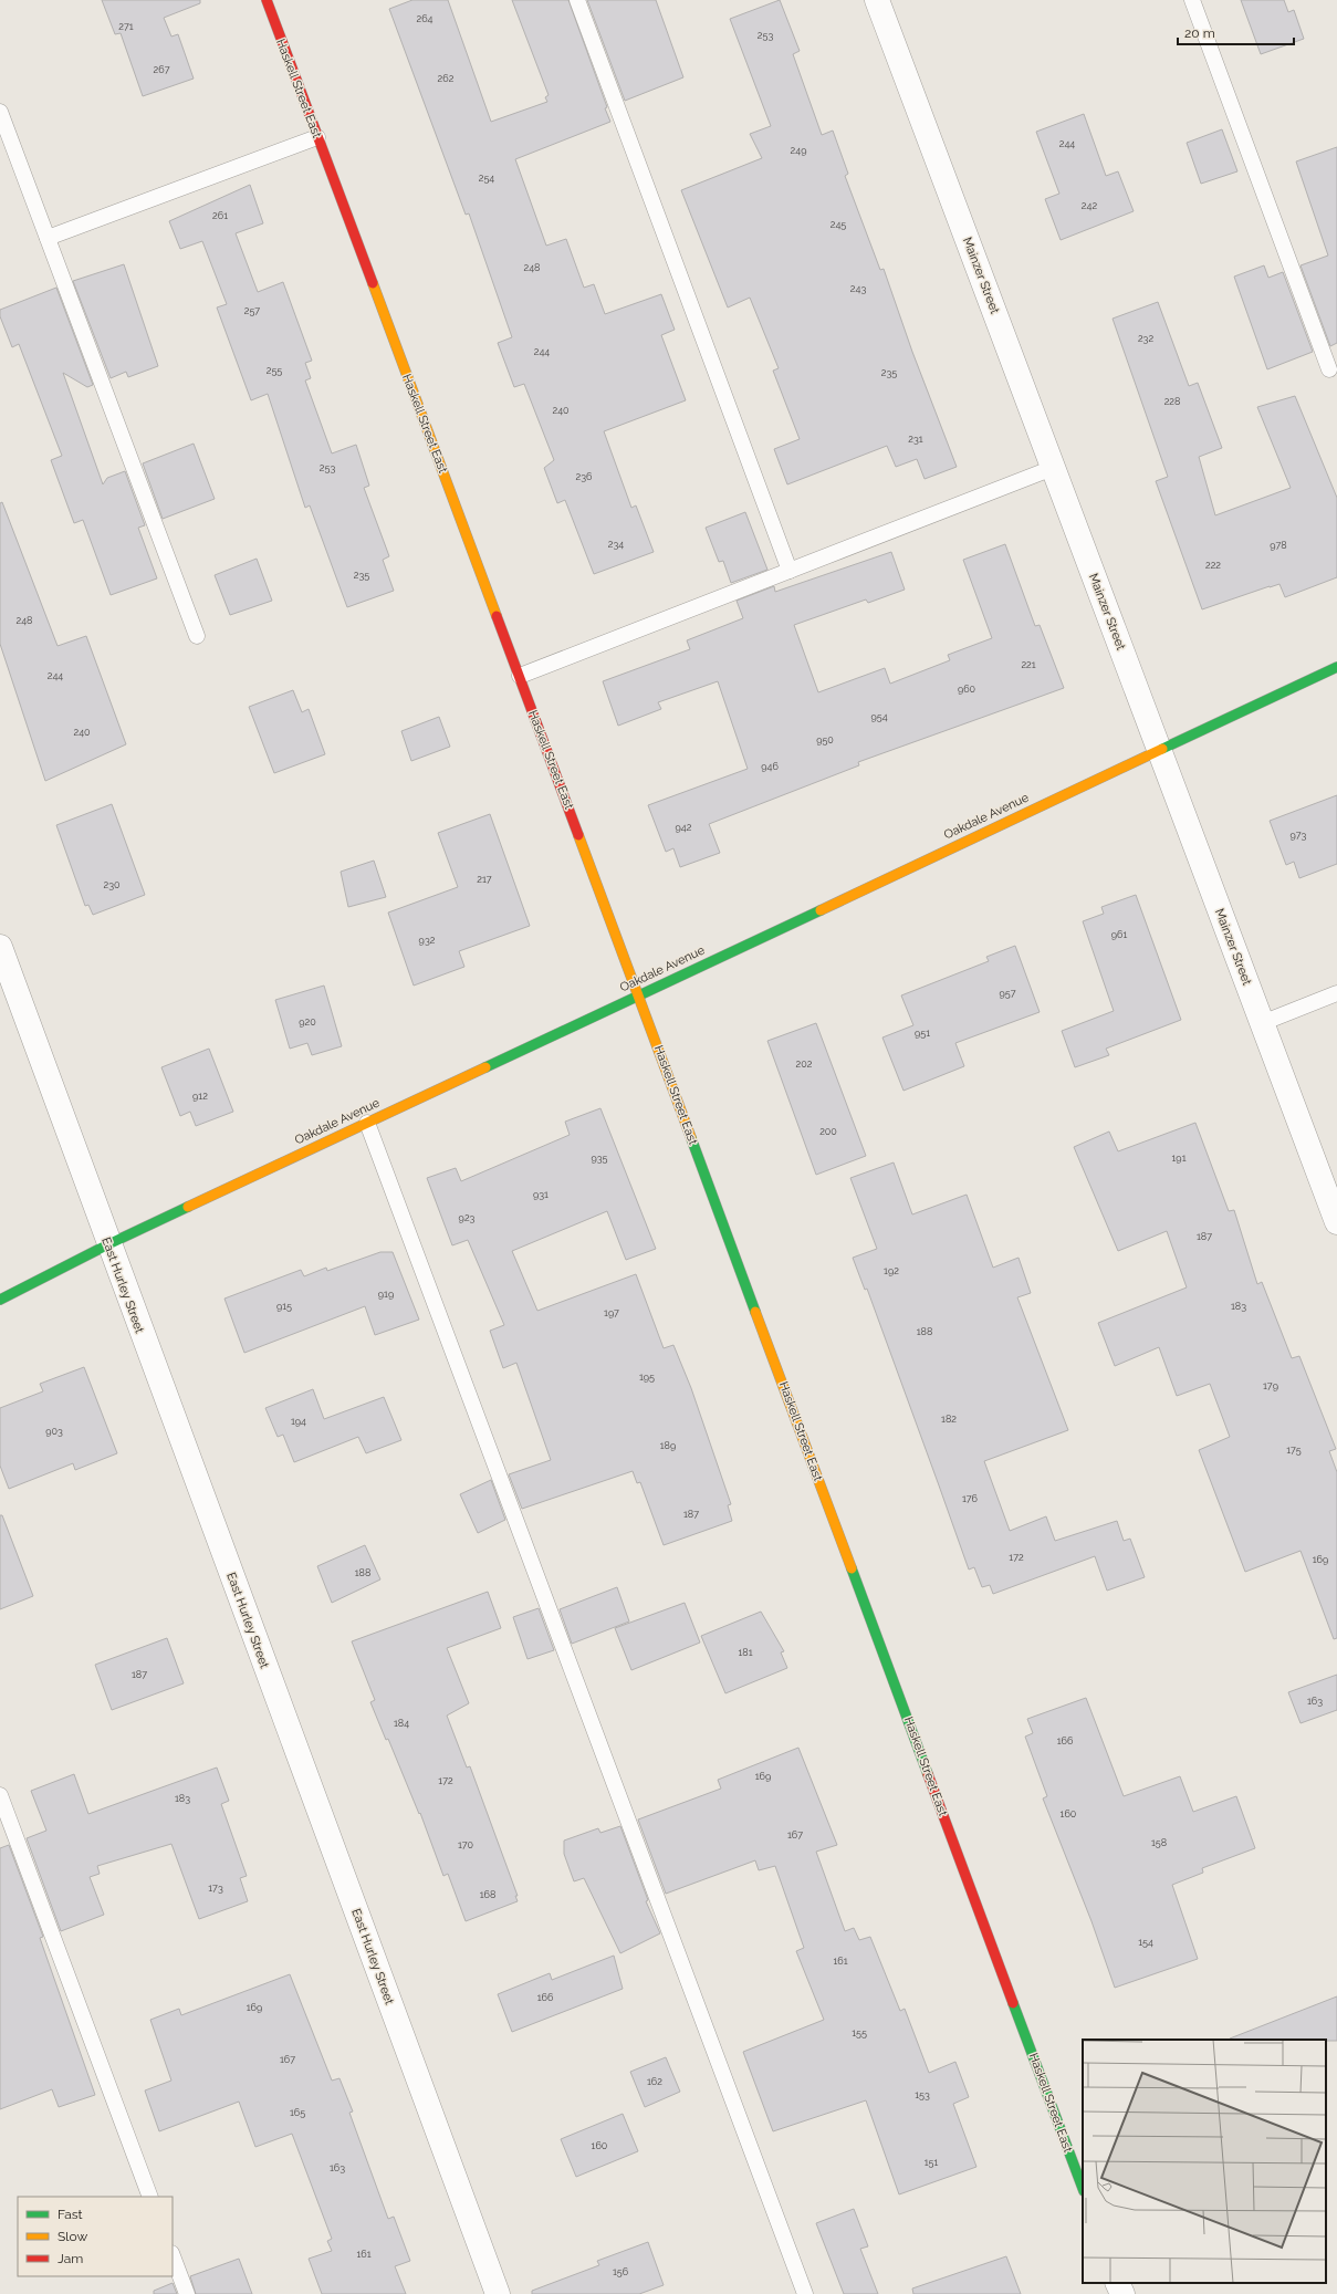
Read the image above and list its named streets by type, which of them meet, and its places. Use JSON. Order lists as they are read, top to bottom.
{
  "streets": {
    "street": [
      "Haskell Street East",
      "Mainzer Street",
      "Oakdale Avenue",
      "East Hurley Street"
    ]
  },
  "crossings": [
    ["Haskell Street East", "Oakdale Avenue"],
    ["Mainzer Street", "Oakdale Avenue"],
    ["Oakdale Avenue", "East Hurley Street"]
  ],
  "house_numbers": [
    "264",
    "271",
    "253",
    "267",
    "262",
    "244",
    "249",
    "254",
    "242",
    "261",
    "245",
    "248",
    "243",
    "257",
    "232",
    "244",
    "255",
    "235",
    "228",
    "240",
    "231",
    "253",
    "236",
    "234",
    "978",
    "222",
    "235",
    "248",
    "221",
    "244",
    "960",
    "954",
    "240",
    "950",
    "946",
    "942",
    "973",
    "217",
    "230",
    "961",
    "932",
    "957",
    "920",
    "951",
    "202",
    "912",
    "200",
    "935",
    "191",
    "931",
    "923",
    "187",
    "192",
    "919",
    "915",
    "183",
    "197",
    "188",
    "195",
    "179",
    "182",
    "194",
    "903",
    "189",
    "175",
    "176",
    "187",
    "172",
    "169",
    "188",
    "181",
    "187",
    "163",
    "184",
    "166",
    "169",
    "172",
    "183",
    "160",
    "167",
    "158",
    "170",
    "173",
    "168",
    "154",
    "161",
    "166",
    "169",
    "155",
    "167",
    "162",
    "153",
    "165",
    "160",
    "151",
    "163",
    "161",
    "156"
  ],
  "legend": ["Fast", "Slow", "Jam"],
  "scale_bar": "20 m"
}
